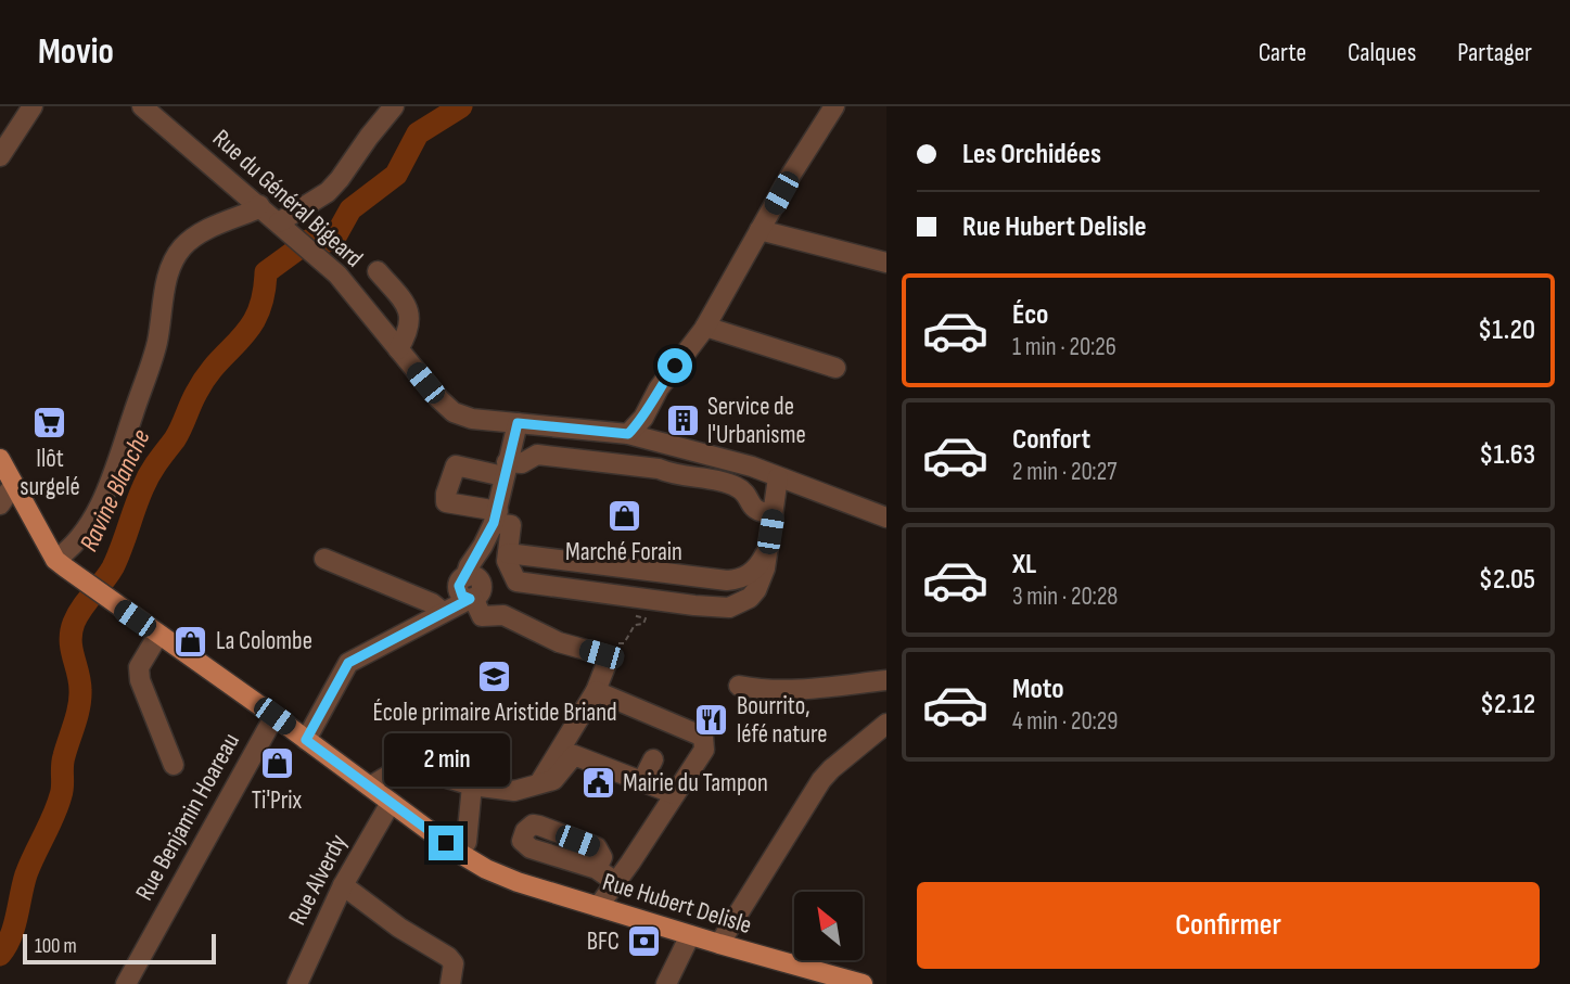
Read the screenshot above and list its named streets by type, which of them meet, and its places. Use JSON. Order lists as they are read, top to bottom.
{
  "streets": {
    "main road": ["Rue Hubert Delisle"],
    "street": ["Rue du Général Bigeard", "Rue Benjamin Hoareau", "Rue Alverdy"]
  },
  "crossings": [
    ["Rue Benjamin Hoareau", "Rue Hubert Delisle"],
    ["Rue Alverdy", "Rue Hubert Delisle"]
  ],
  "water": ["Ravine Blanche"],
  "places": {
    "building": ["Service de l'Urbanisme"],
    "supermarket": ["Ilôt surgelé"],
    "shop": ["Marché Forain", "La Colombe", "Ti'Prix"],
    "school or university": ["École primaire Aristide Briand"],
    "restaurant": ["Bourrito, léfé nature"],
    "public building": ["Mairie du Tampon"],
    "bank": ["BFC"]
  },
  "scale_bar": "100 m",
  "north": "top left",
  "page": {
    "header": "Movio",
    "nav": ["Carte", "Calques", "Partager"],
    "banner": ["Les Orchidées", "Rue Hubert Delisle"],
    "list": [
      {
        "name": "Éco",
        "note": "1 min · 20:26",
        "value": "$1.20"
      },
      {
        "name": "Confort",
        "note": "2 min · 20:27",
        "value": "$1.63"
      },
      {
        "name": "XL",
        "note": "3 min · 20:28",
        "value": "$2.05"
      },
      {
        "name": "Moto",
        "note": "4 min · 20:29",
        "value": "$2.12"
      }
    ],
    "bubble": "2 min",
    "buttons": "Confirmer",
    "scale": "100 m"
  }
}
